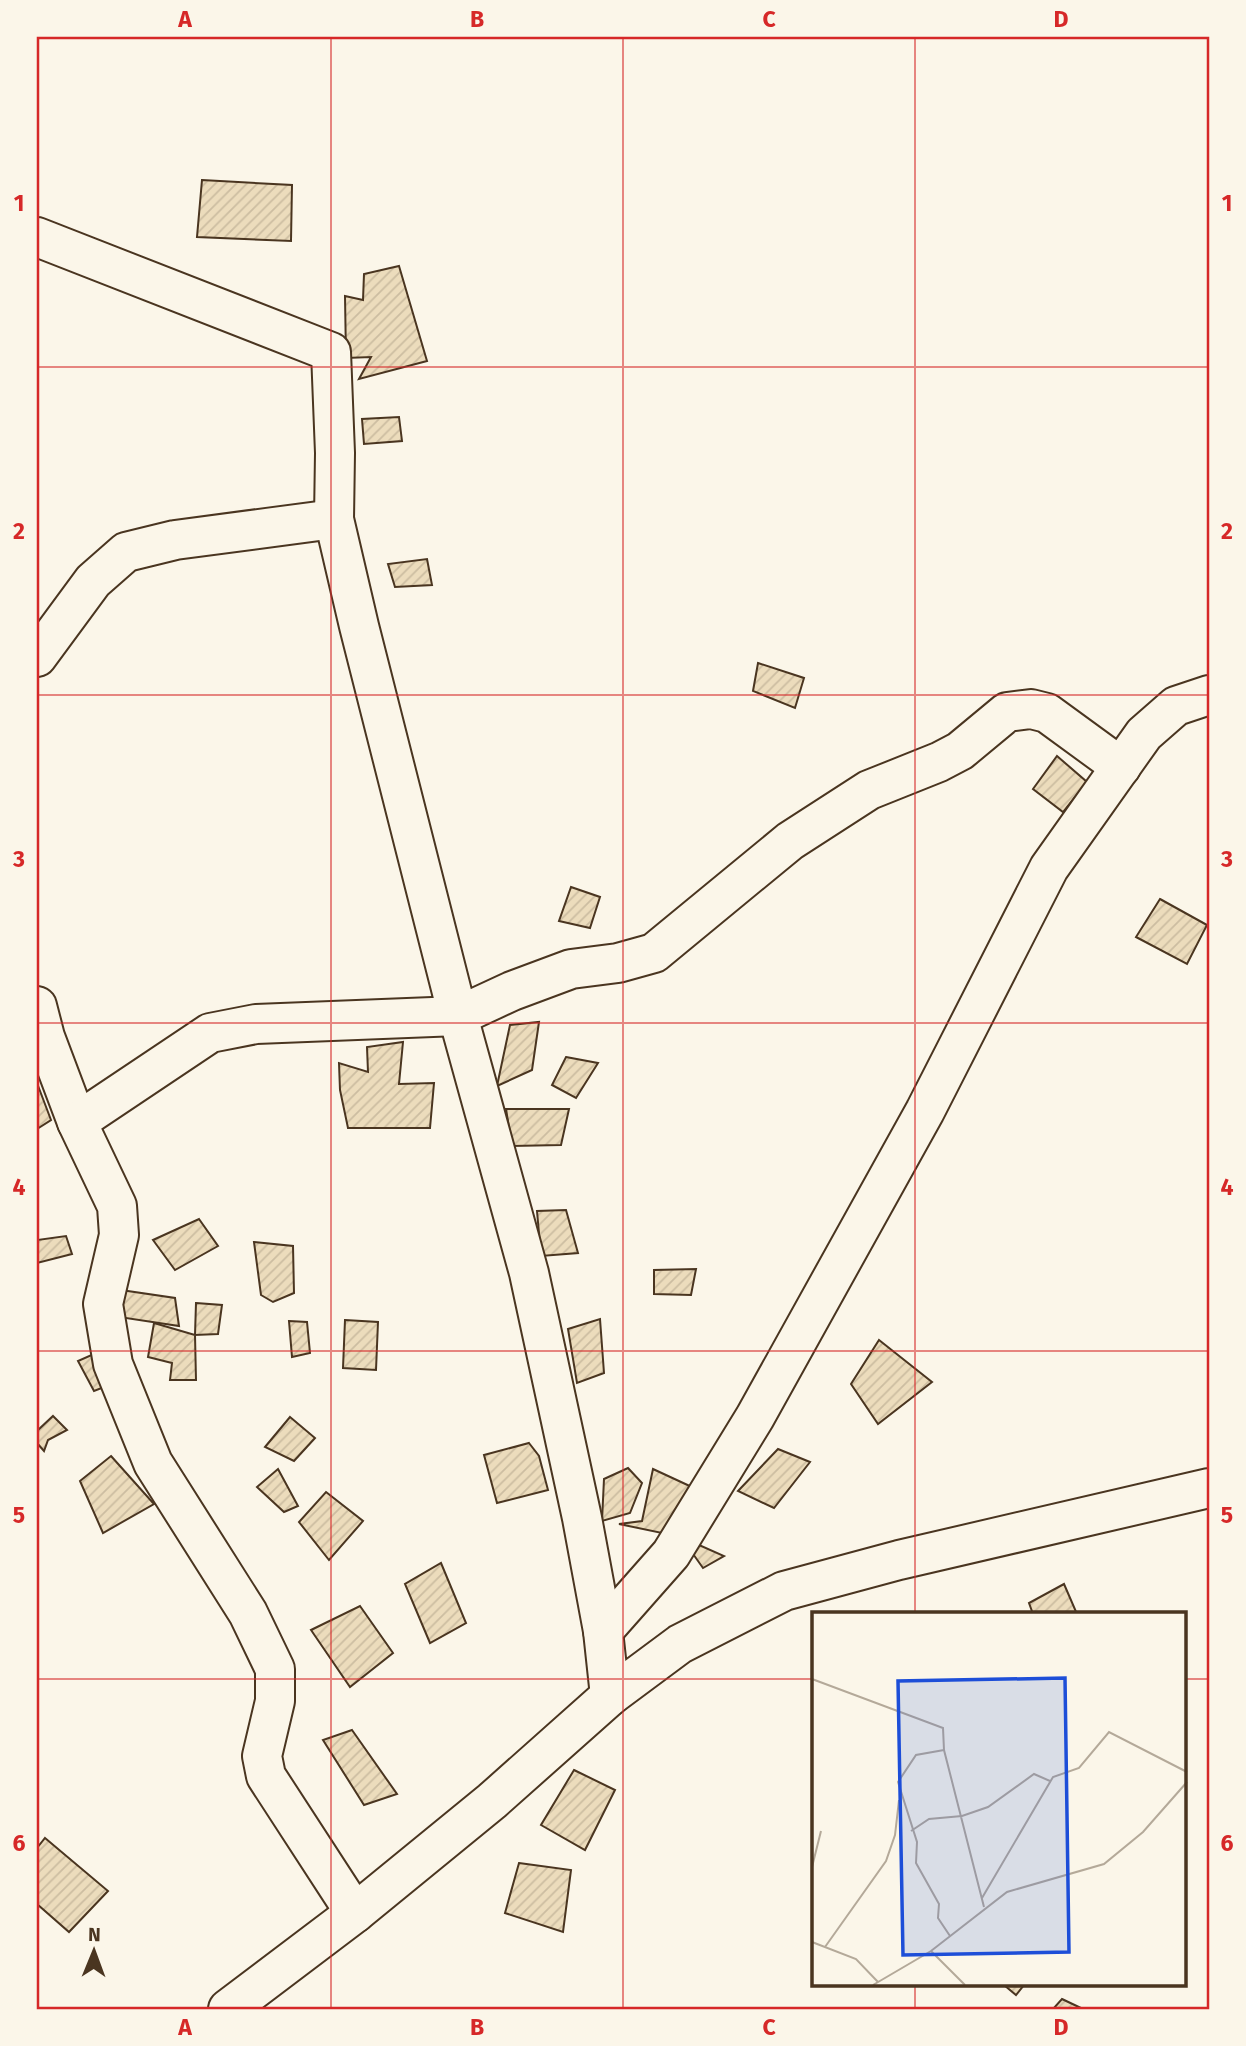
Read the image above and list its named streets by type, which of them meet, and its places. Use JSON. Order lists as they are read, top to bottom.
{
  "north": "top",
  "grid": {
    "columns": [
      "A",
      "B",
      "C",
      "D"
    ],
    "rows": [
      "1",
      "2",
      "3",
      "4",
      "5",
      "6"
    ]
  }
}
